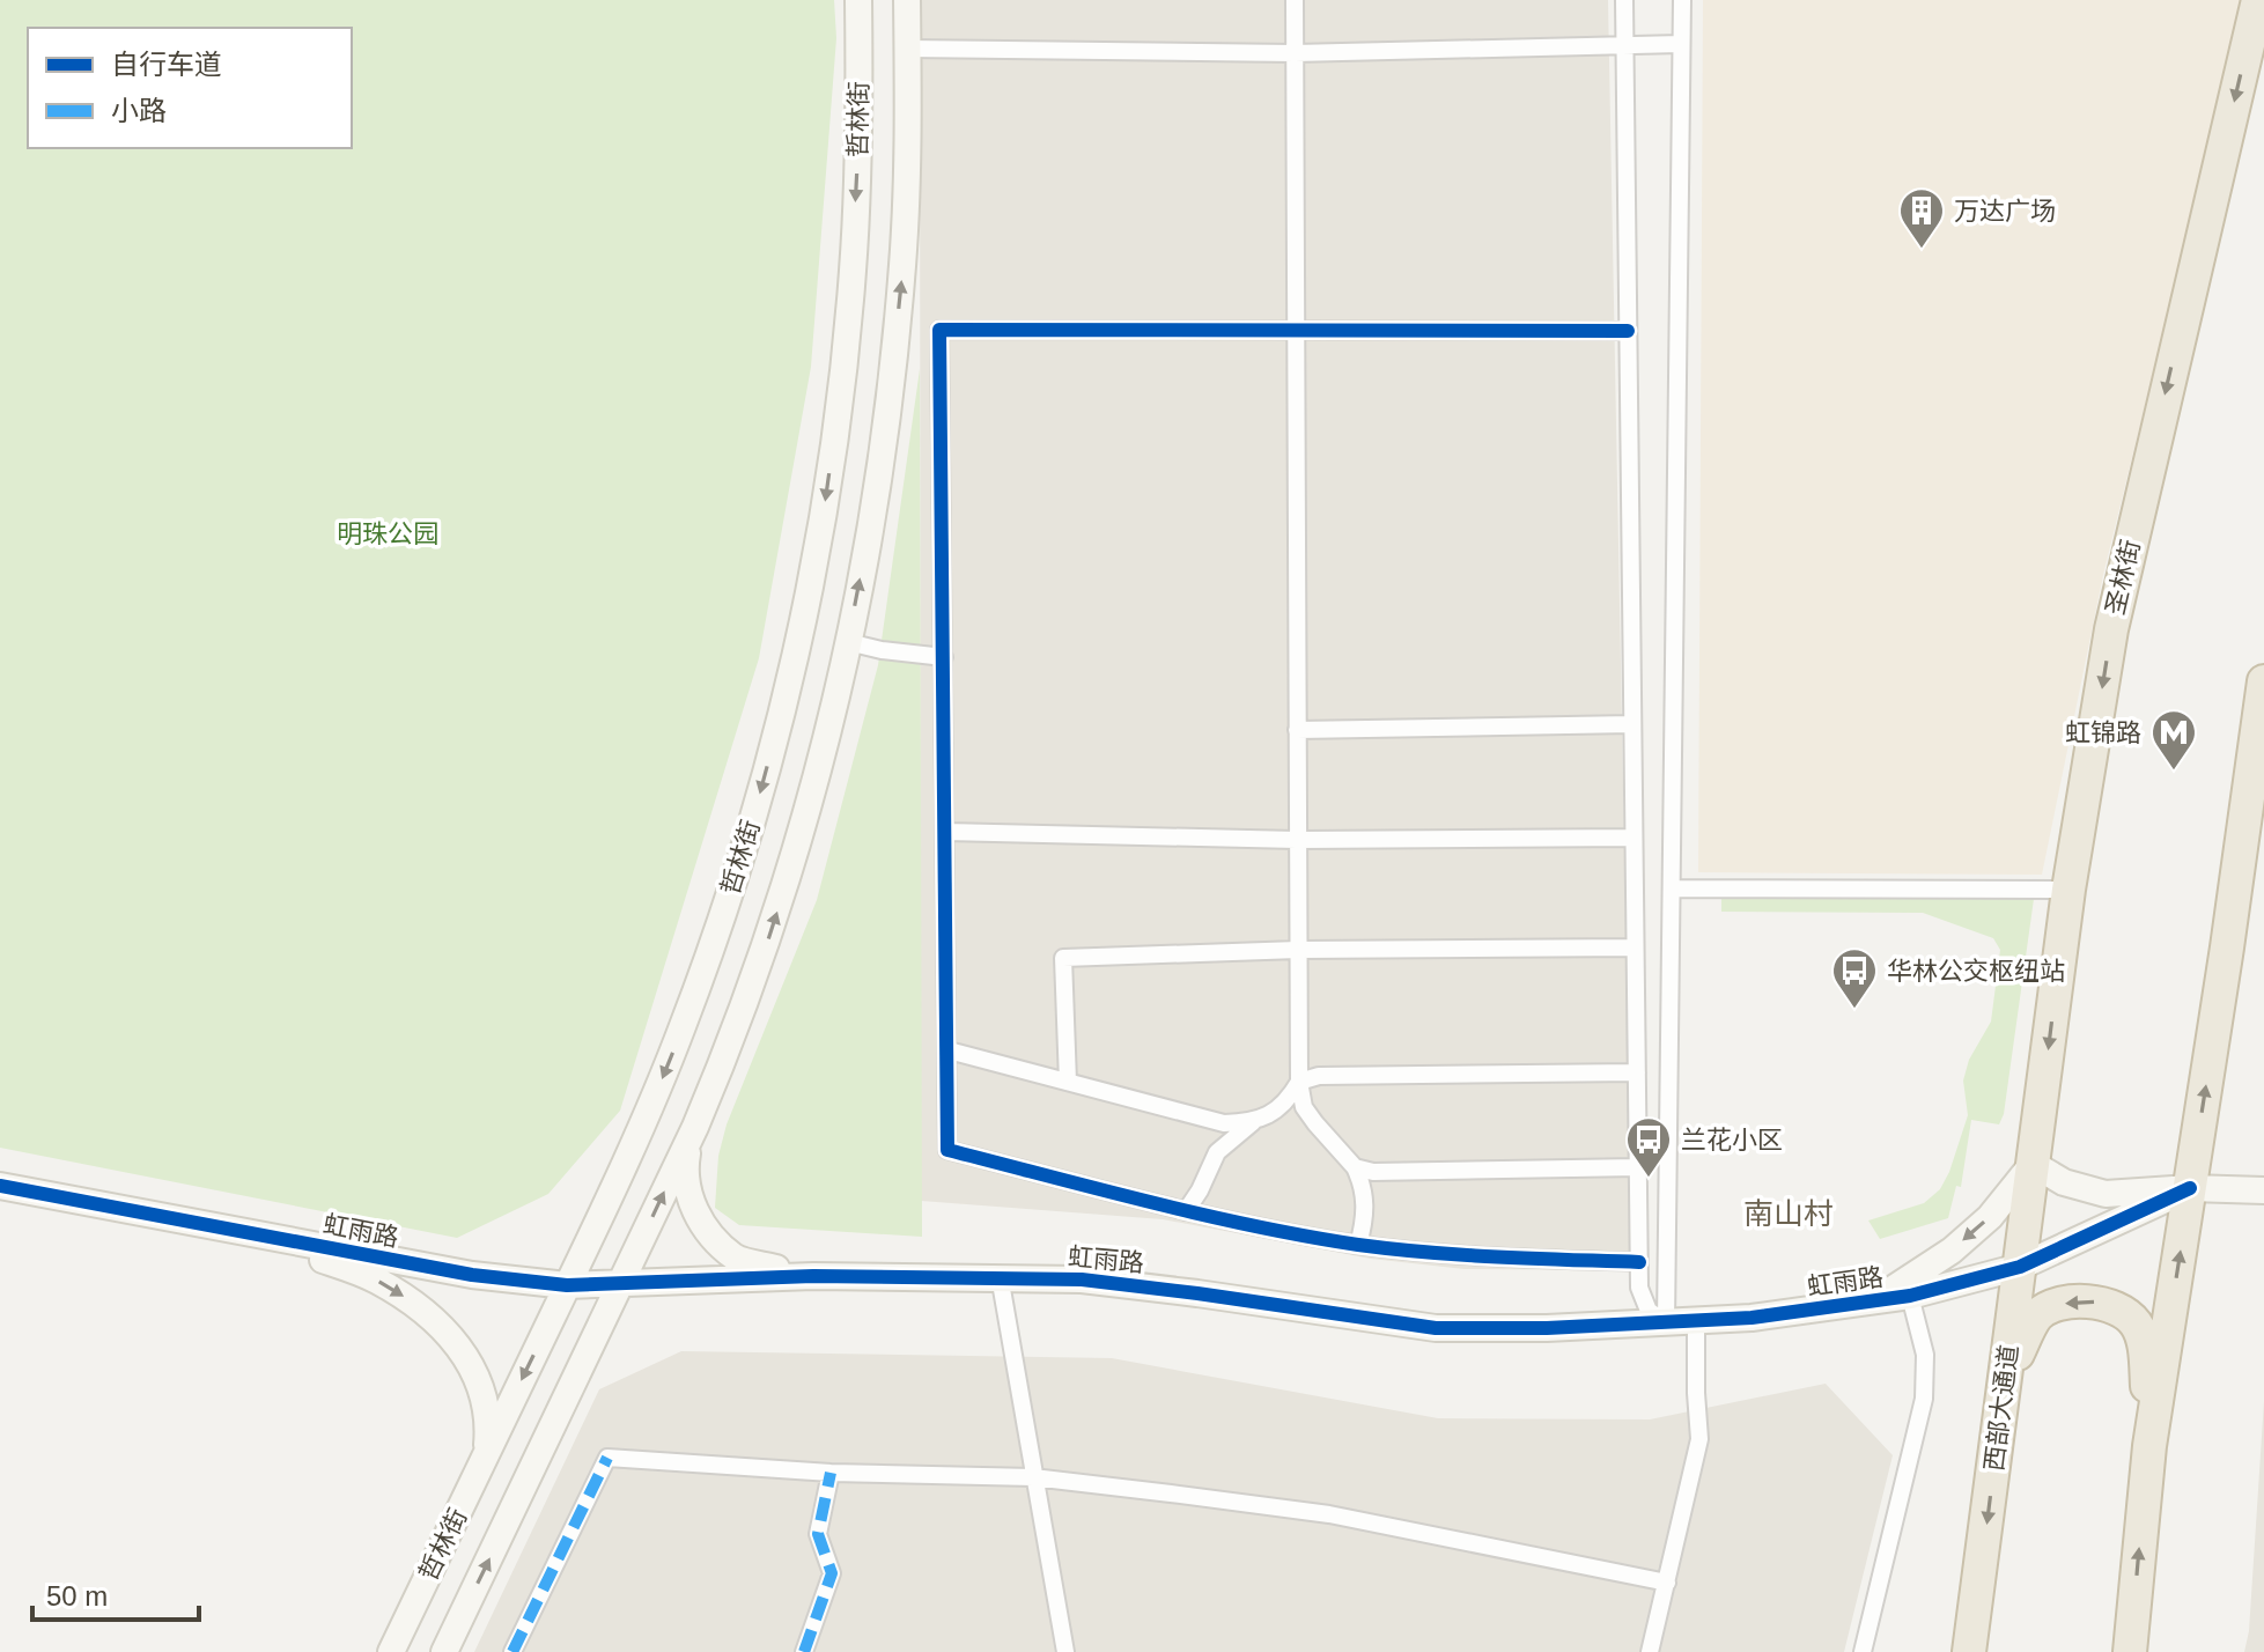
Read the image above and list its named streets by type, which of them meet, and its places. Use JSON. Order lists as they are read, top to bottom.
{
  "streets": {
    "highway": ["圣林街", "西部大通道"],
    "street": ["哲林街", "虹雨路"]
  },
  "crossings": [
    ["哲林街", "虹雨路"],
    ["圣林街", "西部大通道"],
    ["虹雨路", "西部大通道"]
  ],
  "districts": ["南山村"],
  "parks": ["明珠公园"],
  "places": {
    "building": ["万达广场"],
    "metro station": ["虹锦路"],
    "bus stop": ["华林公交枢纽站", "兰花小区"]
  },
  "legend": ["自行车道", "小路"],
  "scale_bar": "50 m"
}
